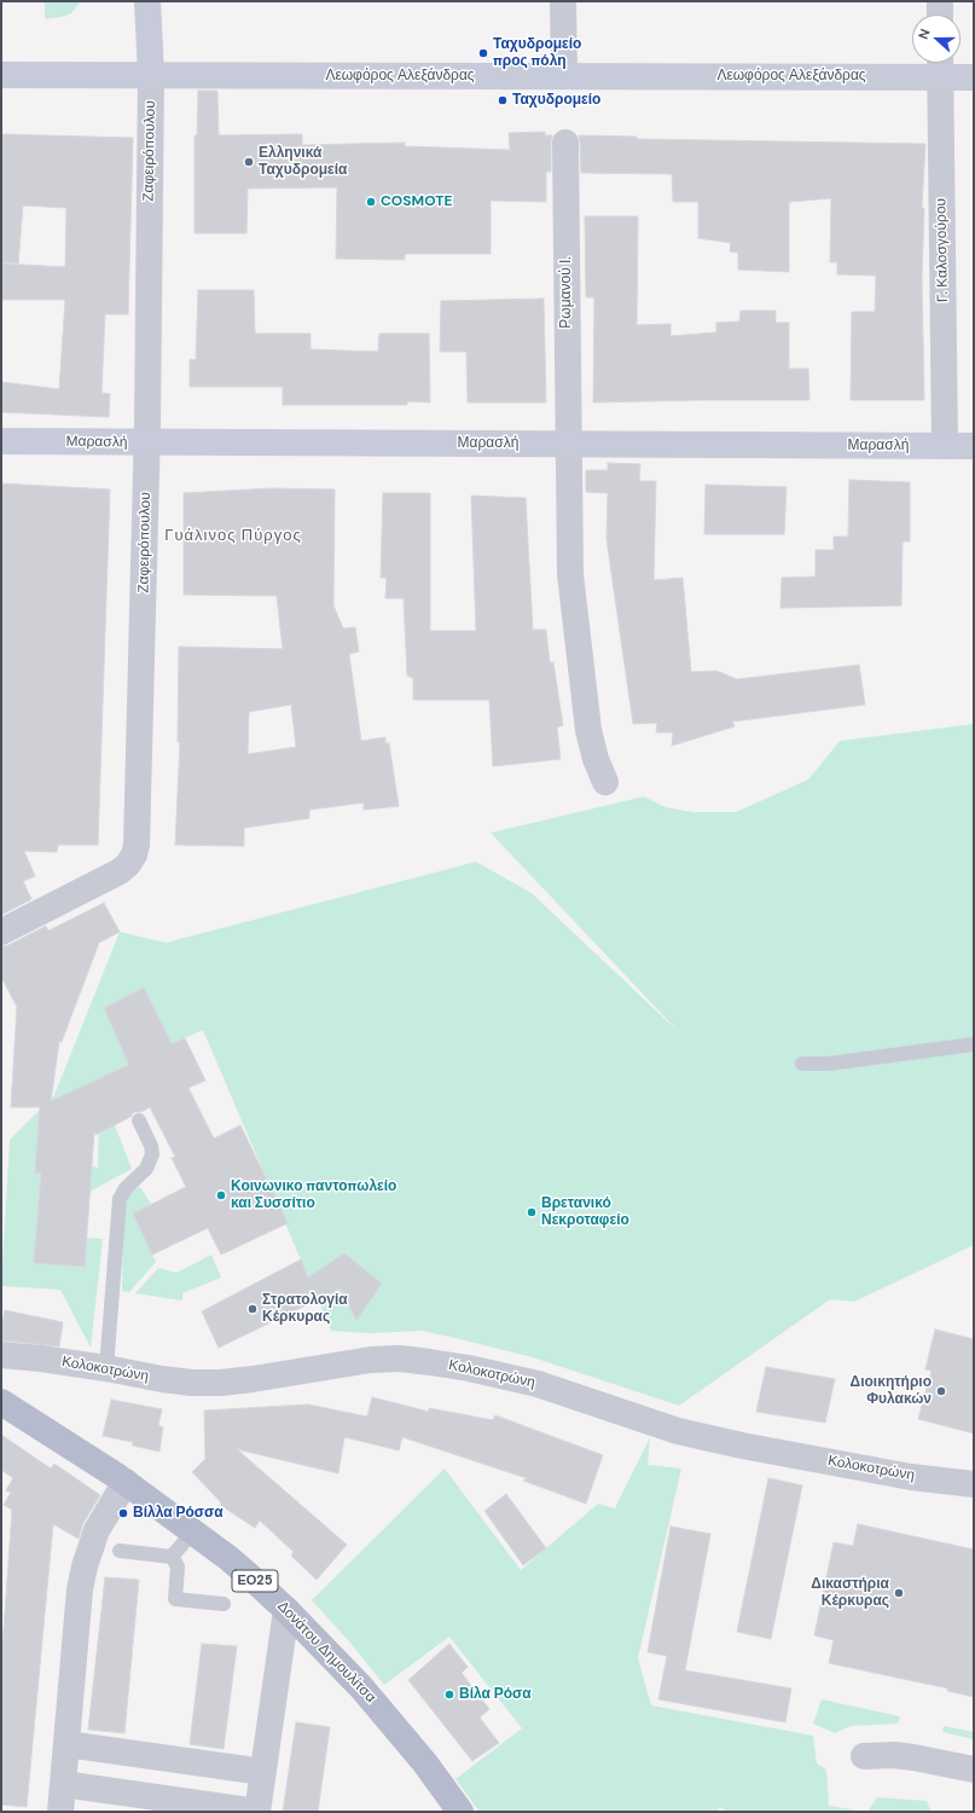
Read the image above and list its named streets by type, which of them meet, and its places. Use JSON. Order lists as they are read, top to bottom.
{
  "streets": {
    "main road": ["ΕΟ25", "Δονάτου Δημουλίτσα"],
    "street": [
      "Λεωφόρος Αλεξάνδρας",
      "Ζαφειρόπουλου",
      "Γ. Καλοσγούρου",
      "Ρωμανού Ι.",
      "Μαρασλή",
      "Κολοκοτρώνη"
    ]
  },
  "crossings": [
    ["Λεωφόρος Αλεξάνδρας", "Ζαφειρόπουλου"],
    ["Λεωφόρος Αλεξάνδρας", "Γ. Καλοσγούρου"],
    ["Ζαφειρόπουλου", "Μαρασλή"],
    ["Γ. Καλοσγούρου", "Μαρασλή"],
    ["Ρωμανού Ι.", "Μαρασλή"]
  ],
  "districts": ["Γυάλινος Πύργος"],
  "places": [
    "Ταχυδρομείο προς πόλη",
    "Ταχυδρομείο",
    "Ελληνικά Ταχυδρομεία",
    "COSMOTE",
    "Κοινωνικο παντοπωλείο και Συσσίτιο",
    "Βρετανικό Νεκροταφείο",
    "Στρατολογία Κέρκυρας",
    "Διοικητήριο Φυλακών",
    "Βίλλα Ρόσσα",
    "Δικαστήρια Κέρκυρας",
    "Βίλα Ρόσα"
  ],
  "north": "left"
}
